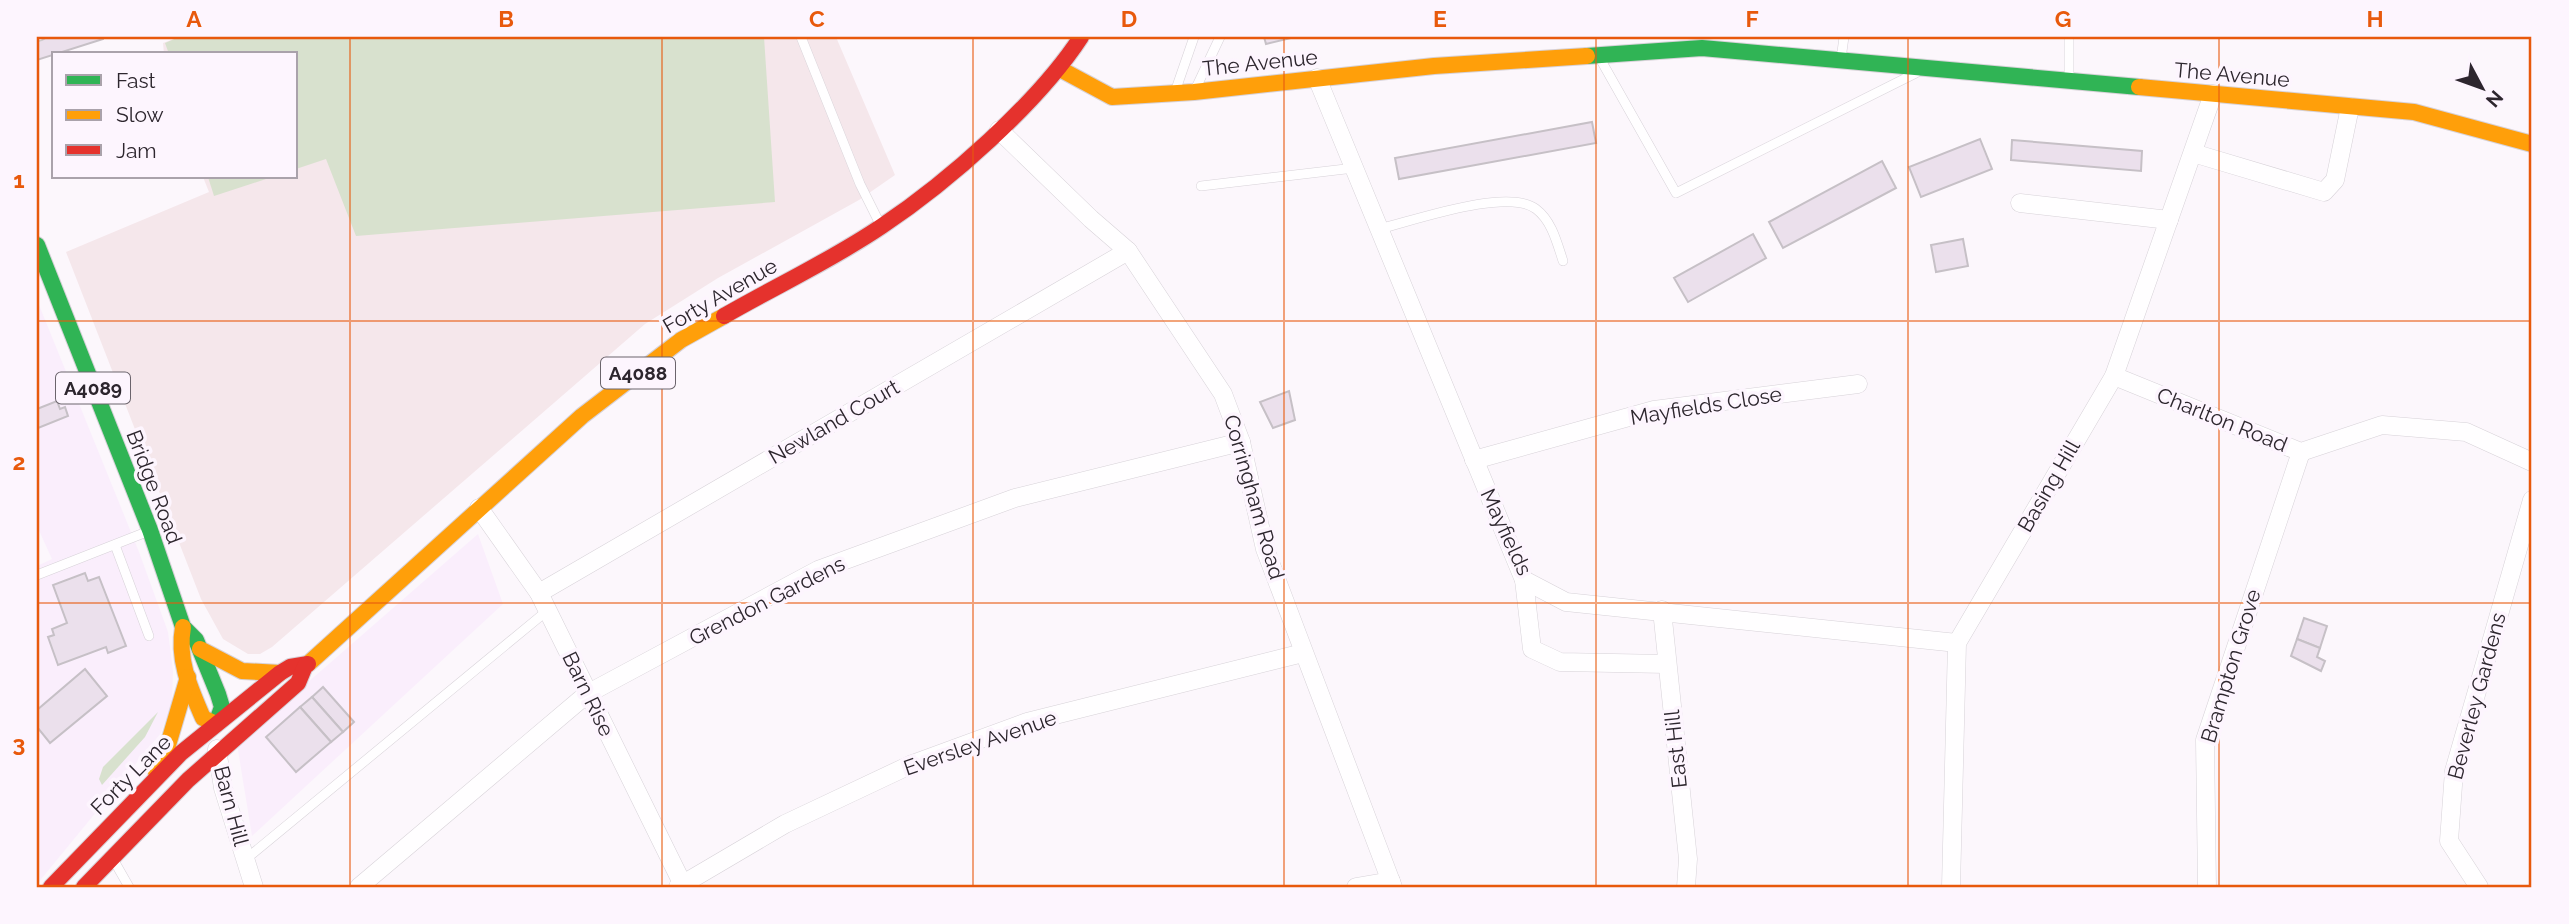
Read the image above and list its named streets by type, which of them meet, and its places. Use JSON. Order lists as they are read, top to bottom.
{
  "streets": {
    "main road": [
      "The Avenue",
      "Forty Avenue",
      "A4088",
      "A4089",
      "Bridge Road",
      "Forty Lane"
    ],
    "street": [
      "Mayfields Close",
      "Charlton Road",
      "Newland Court",
      "Basing Hill",
      "Corringham Road",
      "Mayfields",
      "Grendon Gardens",
      "Brampton Grove",
      "Barn Rise",
      "Beverley Gardens",
      "Eversley Avenue",
      "East Hill",
      "Barn Hill"
    ]
  },
  "crossings": [
    ["The Avenue", "Forty Avenue"],
    ["The Avenue", "Basing Hill"],
    ["The Avenue", "Mayfields"],
    ["Forty Avenue", "Bridge Road"],
    ["Forty Avenue", "Corringham Road"],
    ["Forty Avenue", "Barn Rise"],
    ["Forty Avenue", "Forty Lane"],
    ["Forty Avenue", "Barn Hill"],
    ["Mayfields Close", "Mayfields"],
    ["Charlton Road", "Basing Hill"],
    ["Charlton Road", "Brampton Grove"],
    ["Newland Court", "Corringham Road"],
    ["Newland Court", "Barn Rise"],
    ["Basing Hill", "Mayfields"],
    ["Bridge Road", "Forty Lane"],
    ["Bridge Road", "Barn Hill"],
    ["Corringham Road", "Grendon Gardens"],
    ["Corringham Road", "Eversley Avenue"],
    ["Mayfields", "East Hill"],
    ["Grendon Gardens", "Barn Rise"],
    ["Barn Rise", "Eversley Avenue"],
    ["Forty Lane", "Barn Hill"]
  ],
  "legend": ["Fast", "Slow", "Jam"],
  "north": "bottom right",
  "grid": {
    "columns": [
      "A",
      "B",
      "C",
      "D",
      "E",
      "F",
      "G",
      "H"
    ],
    "rows": ["1", "2", "3"]
  }
}
